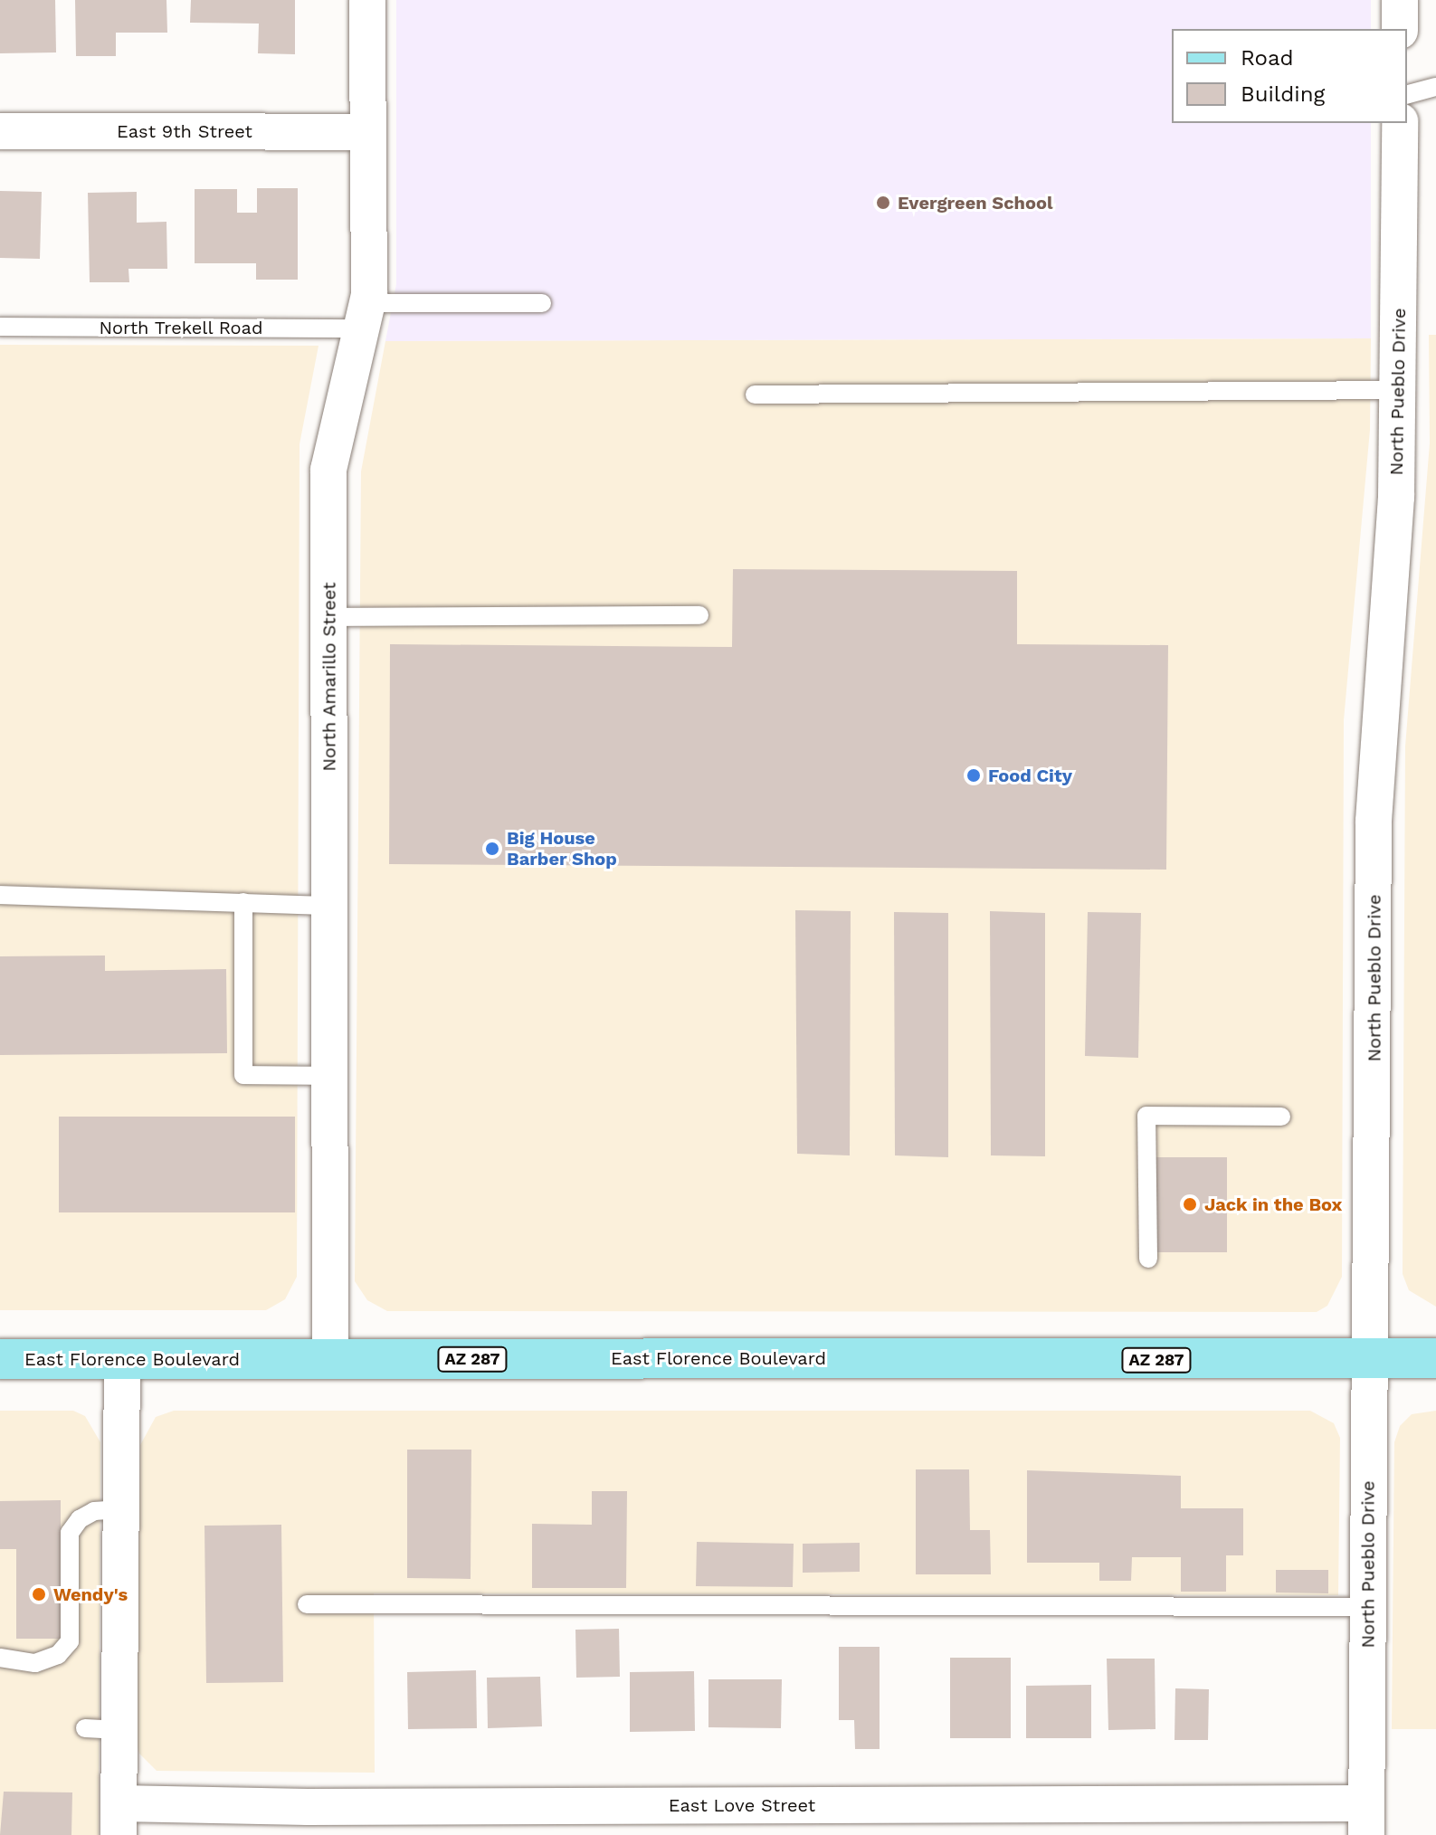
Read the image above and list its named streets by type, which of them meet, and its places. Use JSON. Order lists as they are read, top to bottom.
{
  "streets": {
    "main road": ["East Florence Boulevard", "AZ 287"],
    "street": [
      "East 9th Street",
      "North Pueblo Drive",
      "North Amarillo Street",
      "East Love Street"
    ],
    "lane": ["North Trekell Road"]
  },
  "crossings": [
    ["East 9th Street", "North Amarillo Street"],
    ["North Trekell Road", "North Amarillo Street"],
    ["North Pueblo Drive", "East Florence Boulevard"],
    ["North Pueblo Drive", "East Love Street"],
    ["North Amarillo Street", "East Florence Boulevard"]
  ],
  "places": [
    "Evergreen School",
    "Food City",
    "Big House Barber Shop",
    "Jack in the Box",
    "Wendy's"
  ],
  "legend": ["Road", "Building"]
}
